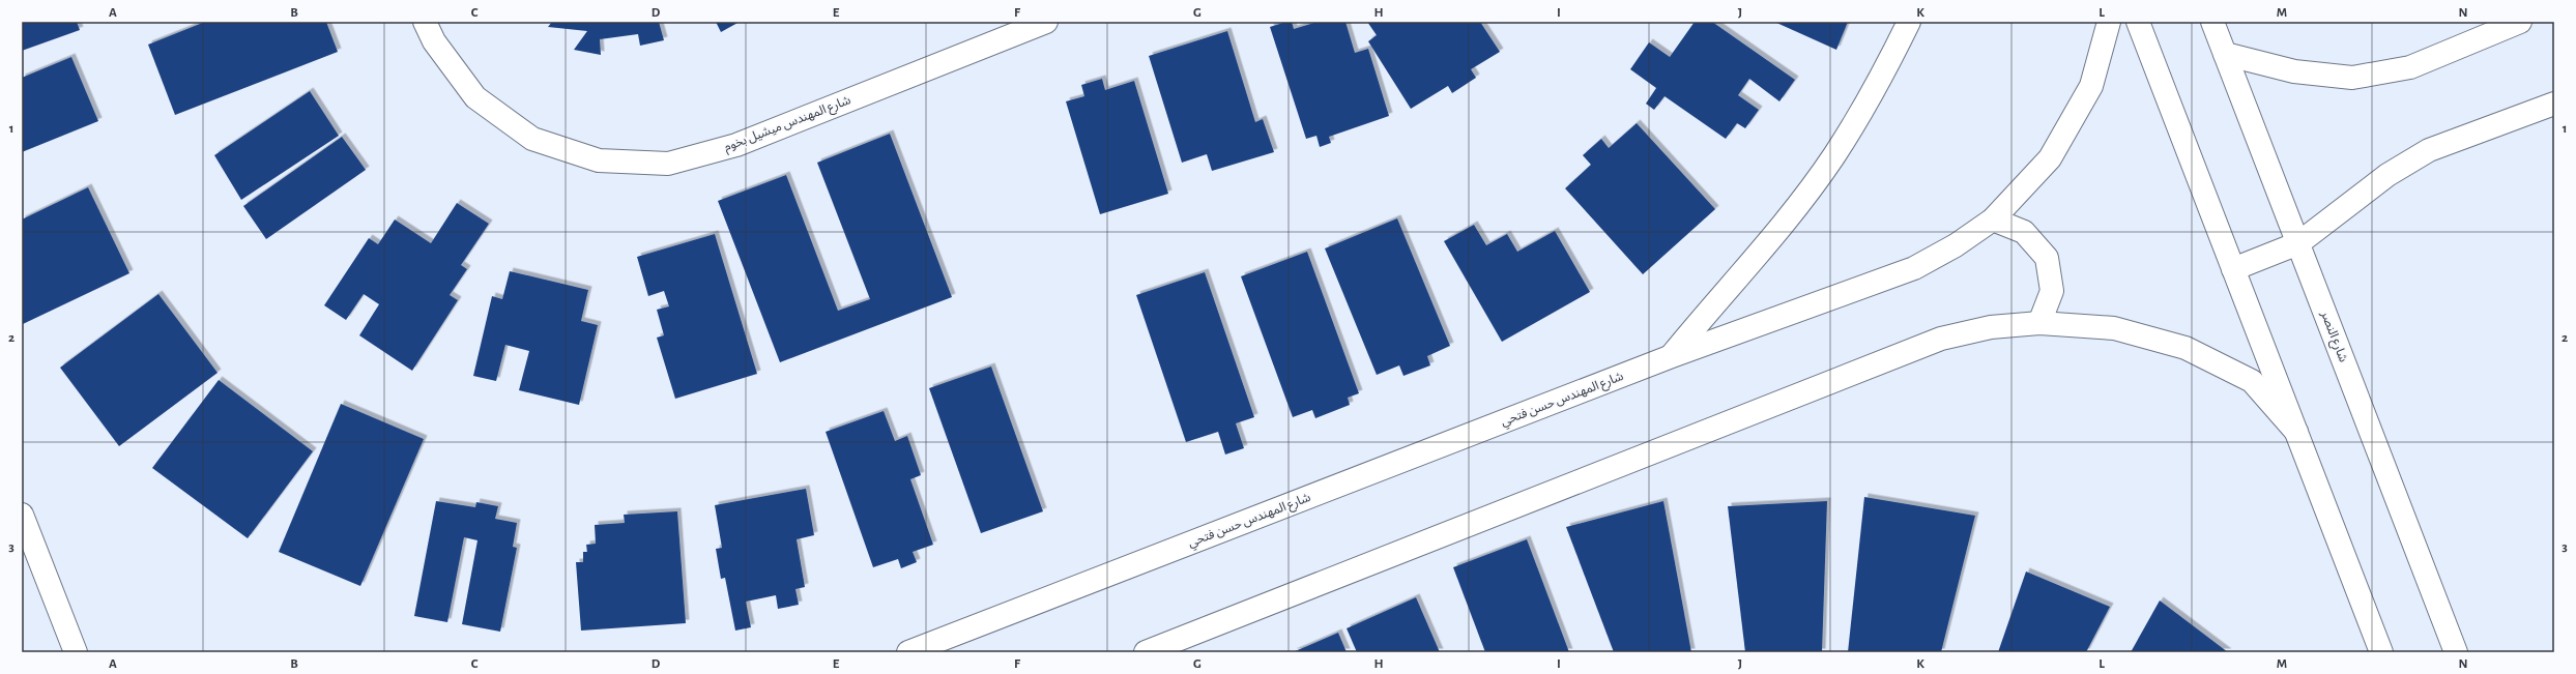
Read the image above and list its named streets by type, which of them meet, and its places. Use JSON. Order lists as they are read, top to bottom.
{
  "streets": {
    "street": ["شارع المهندس ميشيل بخوم", "شارع النصر", "شارع المهندس حسن فتحي"]
  },
  "grid": {
    "columns": [
      "A",
      "B",
      "C",
      "D",
      "E",
      "F",
      "G",
      "H",
      "I",
      "J",
      "K",
      "L",
      "M",
      "N"
    ],
    "rows": ["1", "2", "3"]
  }
}
